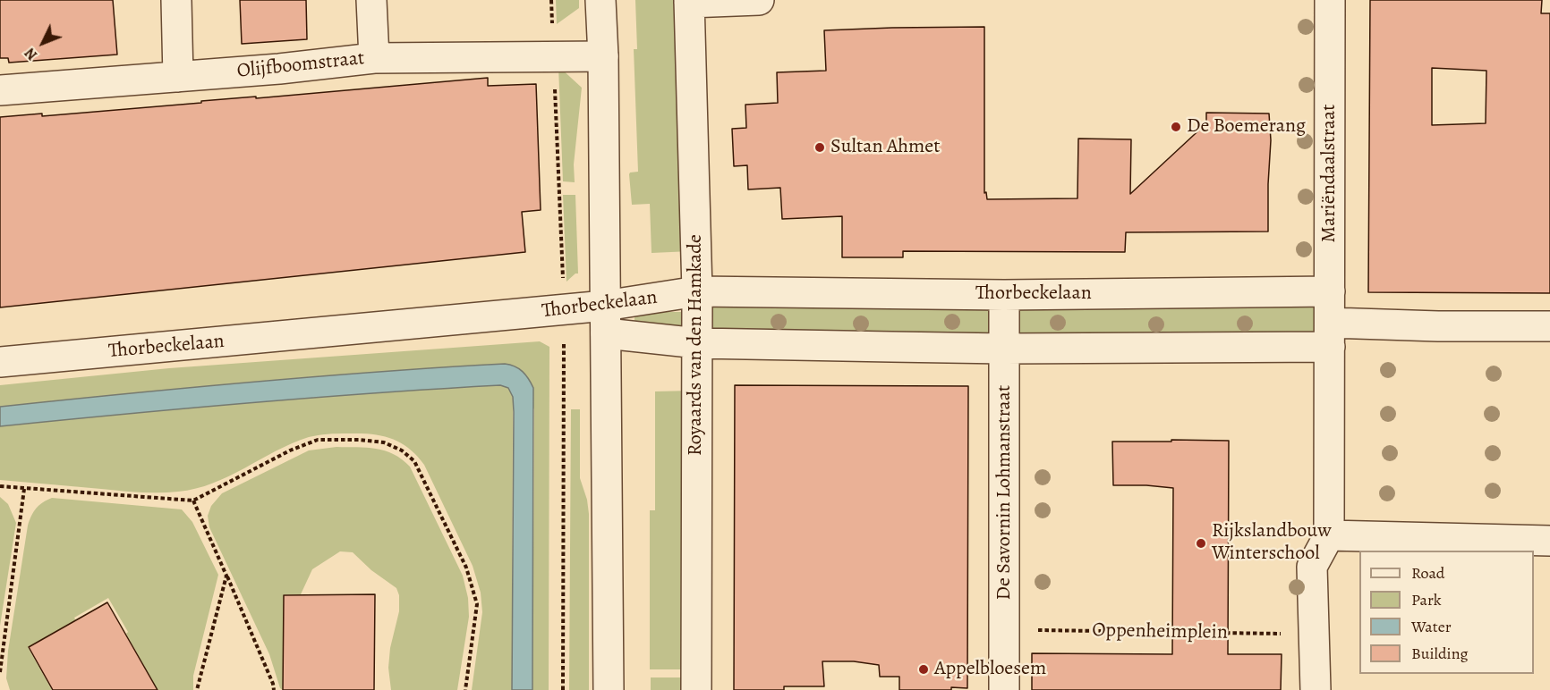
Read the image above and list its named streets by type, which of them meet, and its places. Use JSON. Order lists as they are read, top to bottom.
{
  "streets": {
    "street": [
      "Olijfboomstraat",
      "Mariëndaalstraat",
      "Thorbeckelaan",
      "Royaards van den Hamkade",
      "De Savornin Lohmanstraat"
    ],
    "path": ["Oppenheimplein"]
  },
  "crossings": [
    ["Mariëndaalstraat", "Thorbeckelaan"],
    ["Thorbeckelaan", "Royaards van den Hamkade"],
    ["Thorbeckelaan", "De Savornin Lohmanstraat"],
    ["De Savornin Lohmanstraat", "Oppenheimplein"]
  ],
  "places": [
    "De Boemerang",
    "Sultan Ahmet",
    "Rijkslandbouw Winterschool",
    "Appelbloesem"
  ],
  "legend": [
    "Road",
    "Park",
    "Water",
    "Building"
  ],
  "north": "bottom left"
}
